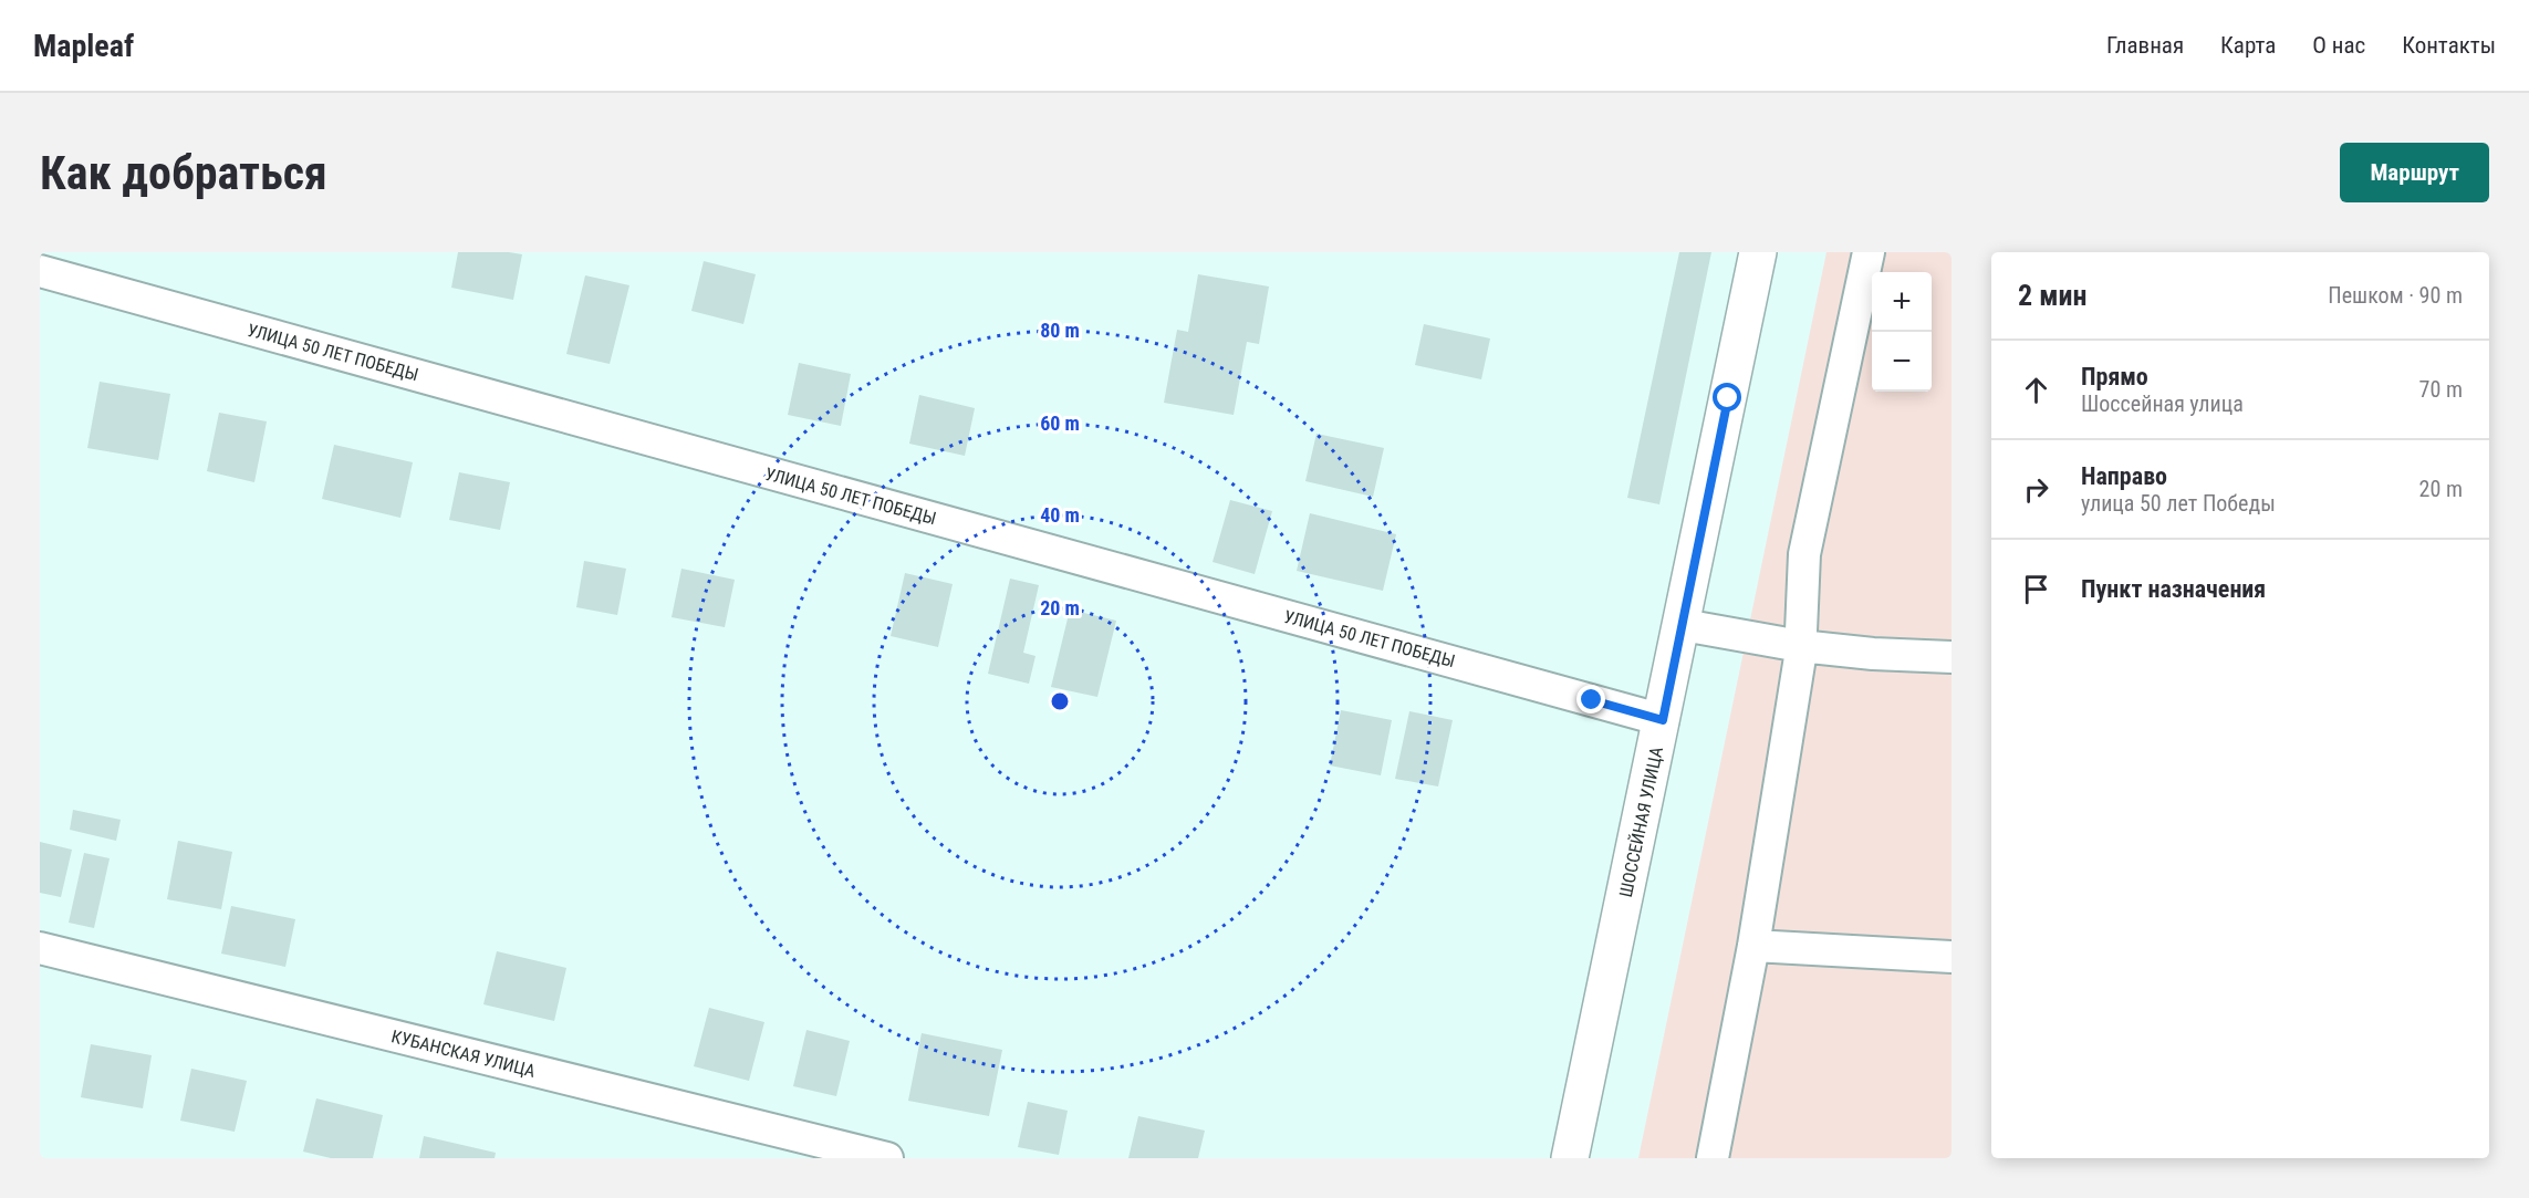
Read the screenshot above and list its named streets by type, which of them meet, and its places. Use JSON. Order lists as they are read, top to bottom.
{
  "streets": {
    "main road": ["ШОССЕЙНАЯ УЛИЦА"],
    "street": ["УЛИЦА 50 ЛЕТ ПОБЕДЫ", "КУБАНСКАЯ УЛИЦА"]
  },
  "crossings": [
    ["УЛИЦА 50 ЛЕТ ПОБЕДЫ", "ШОССЕЙНАЯ УЛИЦА"]
  ],
  "page": {
    "header": "Mapleaf",
    "nav": [
      "Главная",
      "Карта",
      "О нас",
      "Контакты"
    ],
    "buttons": "Маршрут",
    "title": "Как добраться",
    "heading": ["2 мин", "Пешком · 90 m"],
    "map_buttons": ["+", "−"],
    "list": [
      ["Прямо", "Шоссейная улица", "70 m"],
      ["Направо", "улица 50 лет Победы", "20 m"],
      "Пункт назначения"
    ]
  },
  "rings": [
    "80 m",
    "60 m",
    "40 m",
    "20 m"
  ]
}
